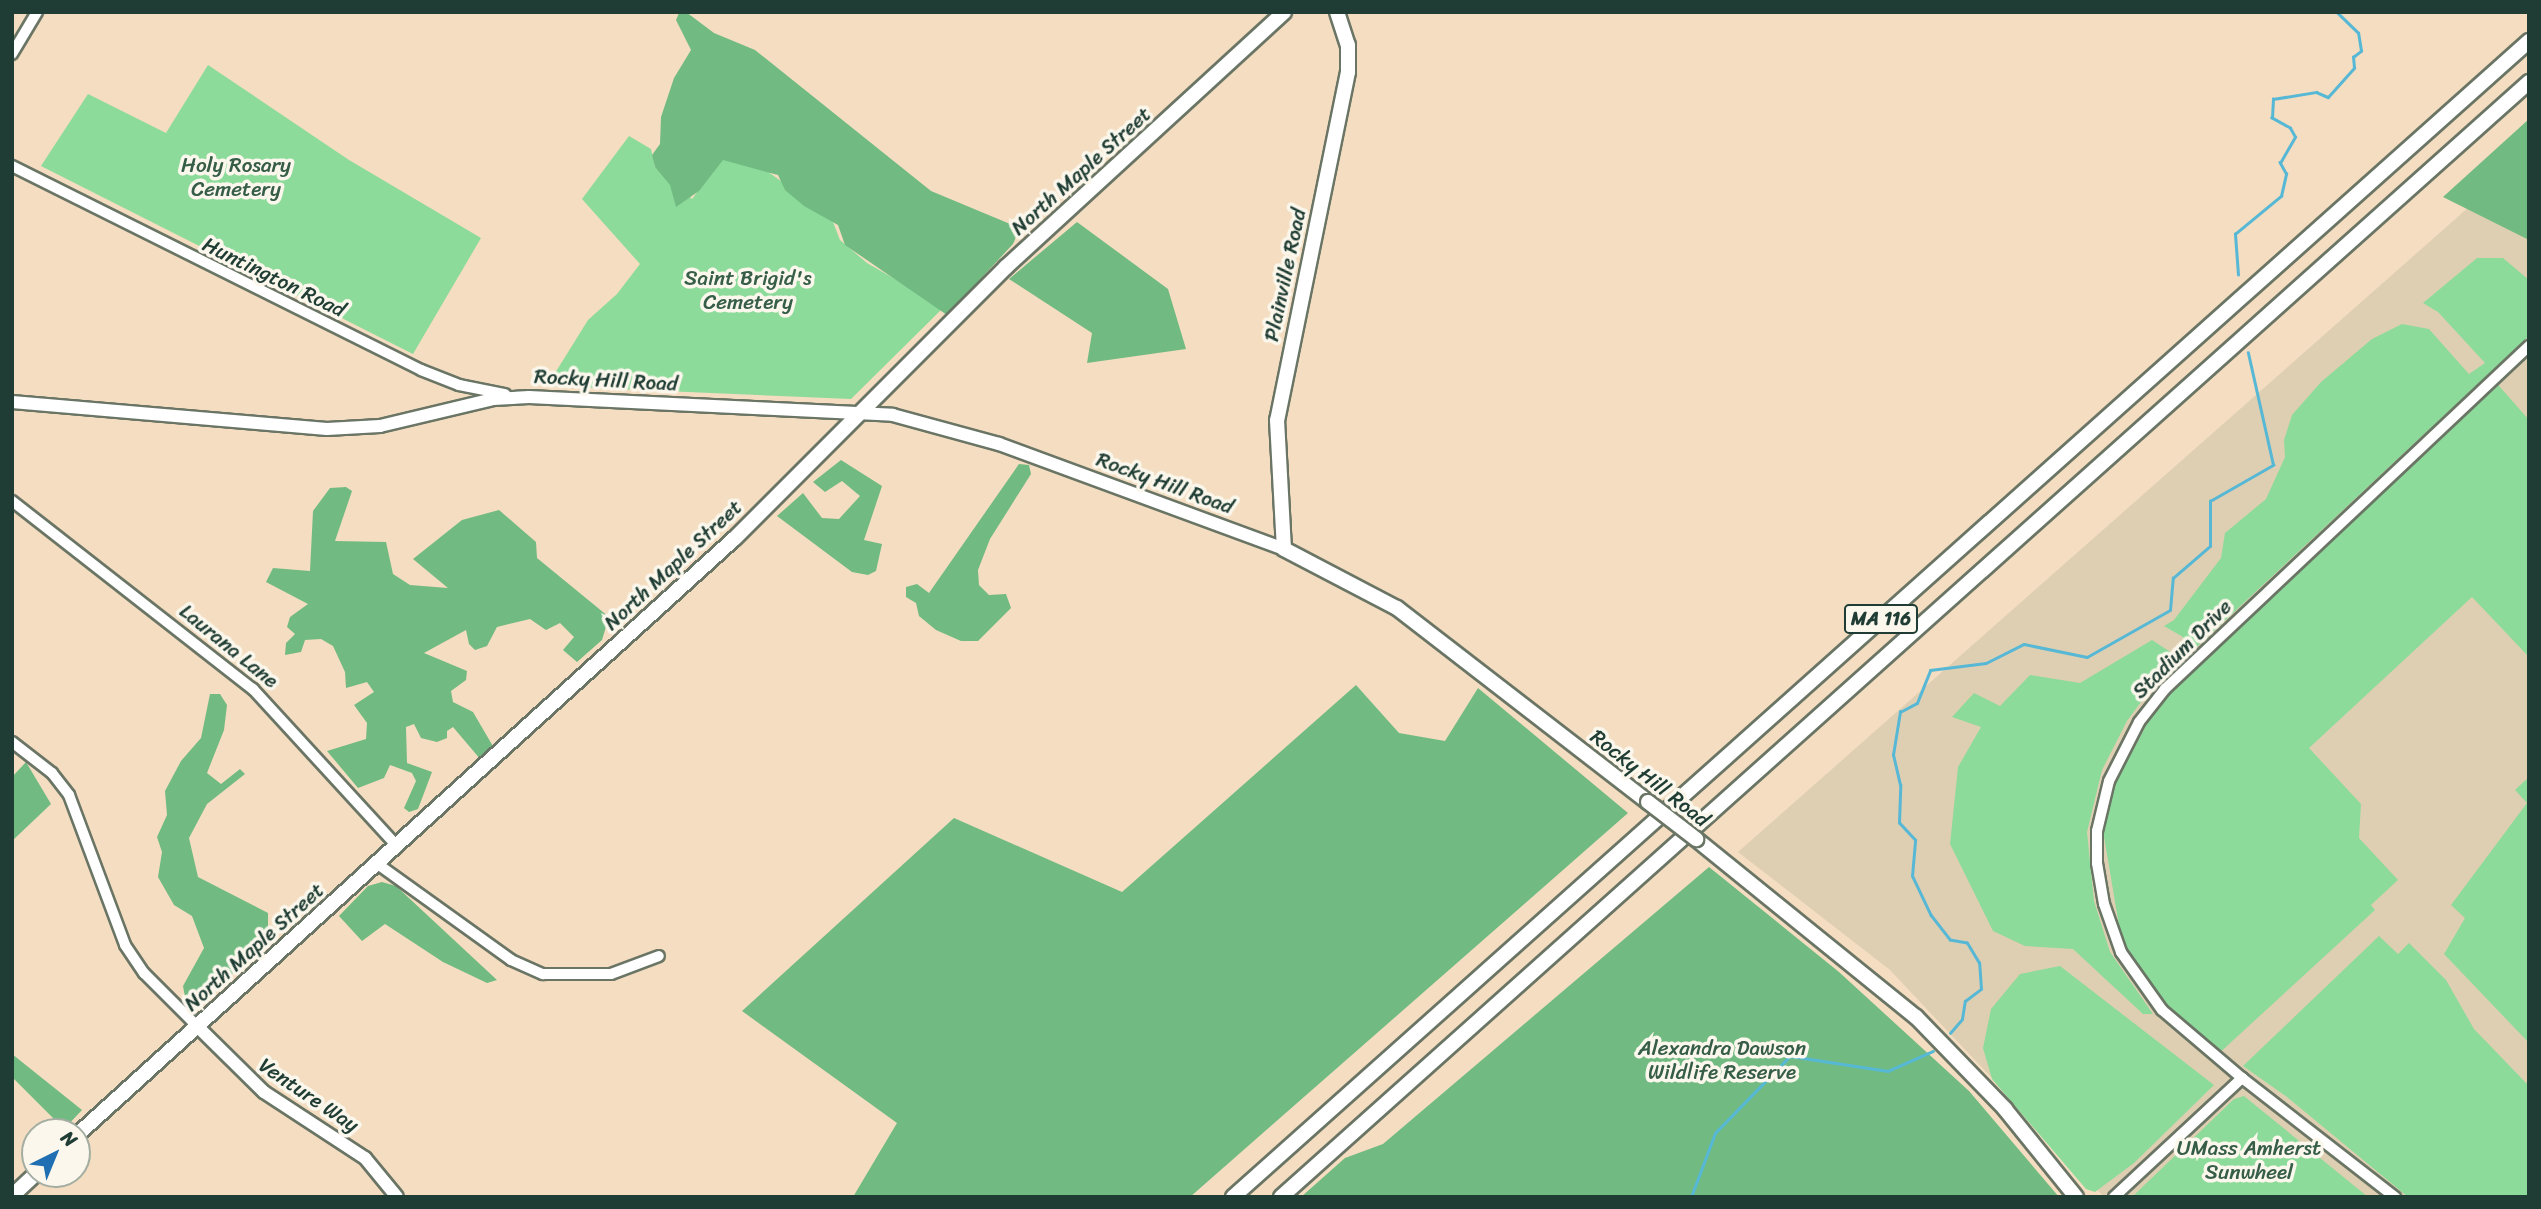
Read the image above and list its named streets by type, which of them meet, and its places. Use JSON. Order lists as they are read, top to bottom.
{
  "streets": {
    "main road": [
      "North Maple Street",
      "Plainville Road",
      "Rocky Hill Road",
      "MA 116"
    ],
    "street": [
      "Huntington Road",
      "Laurana Lane",
      "Stadium Drive",
      "Venture Way"
    ]
  },
  "crossings": [
    ["North Maple Street", "Rocky Hill Road"],
    ["North Maple Street", "Laurana Lane"],
    ["North Maple Street", "Venture Way"],
    ["Plainville Road", "Rocky Hill Road"],
    ["Huntington Road", "Rocky Hill Road"]
  ],
  "parks": [
    "Holy Rosary Cemetery",
    "Saint Brigid's Cemetery",
    "Alexandra Dawson Wildlife Reserve",
    "UMass Amherst Sunwheel"
  ],
  "north": "top right"
}
